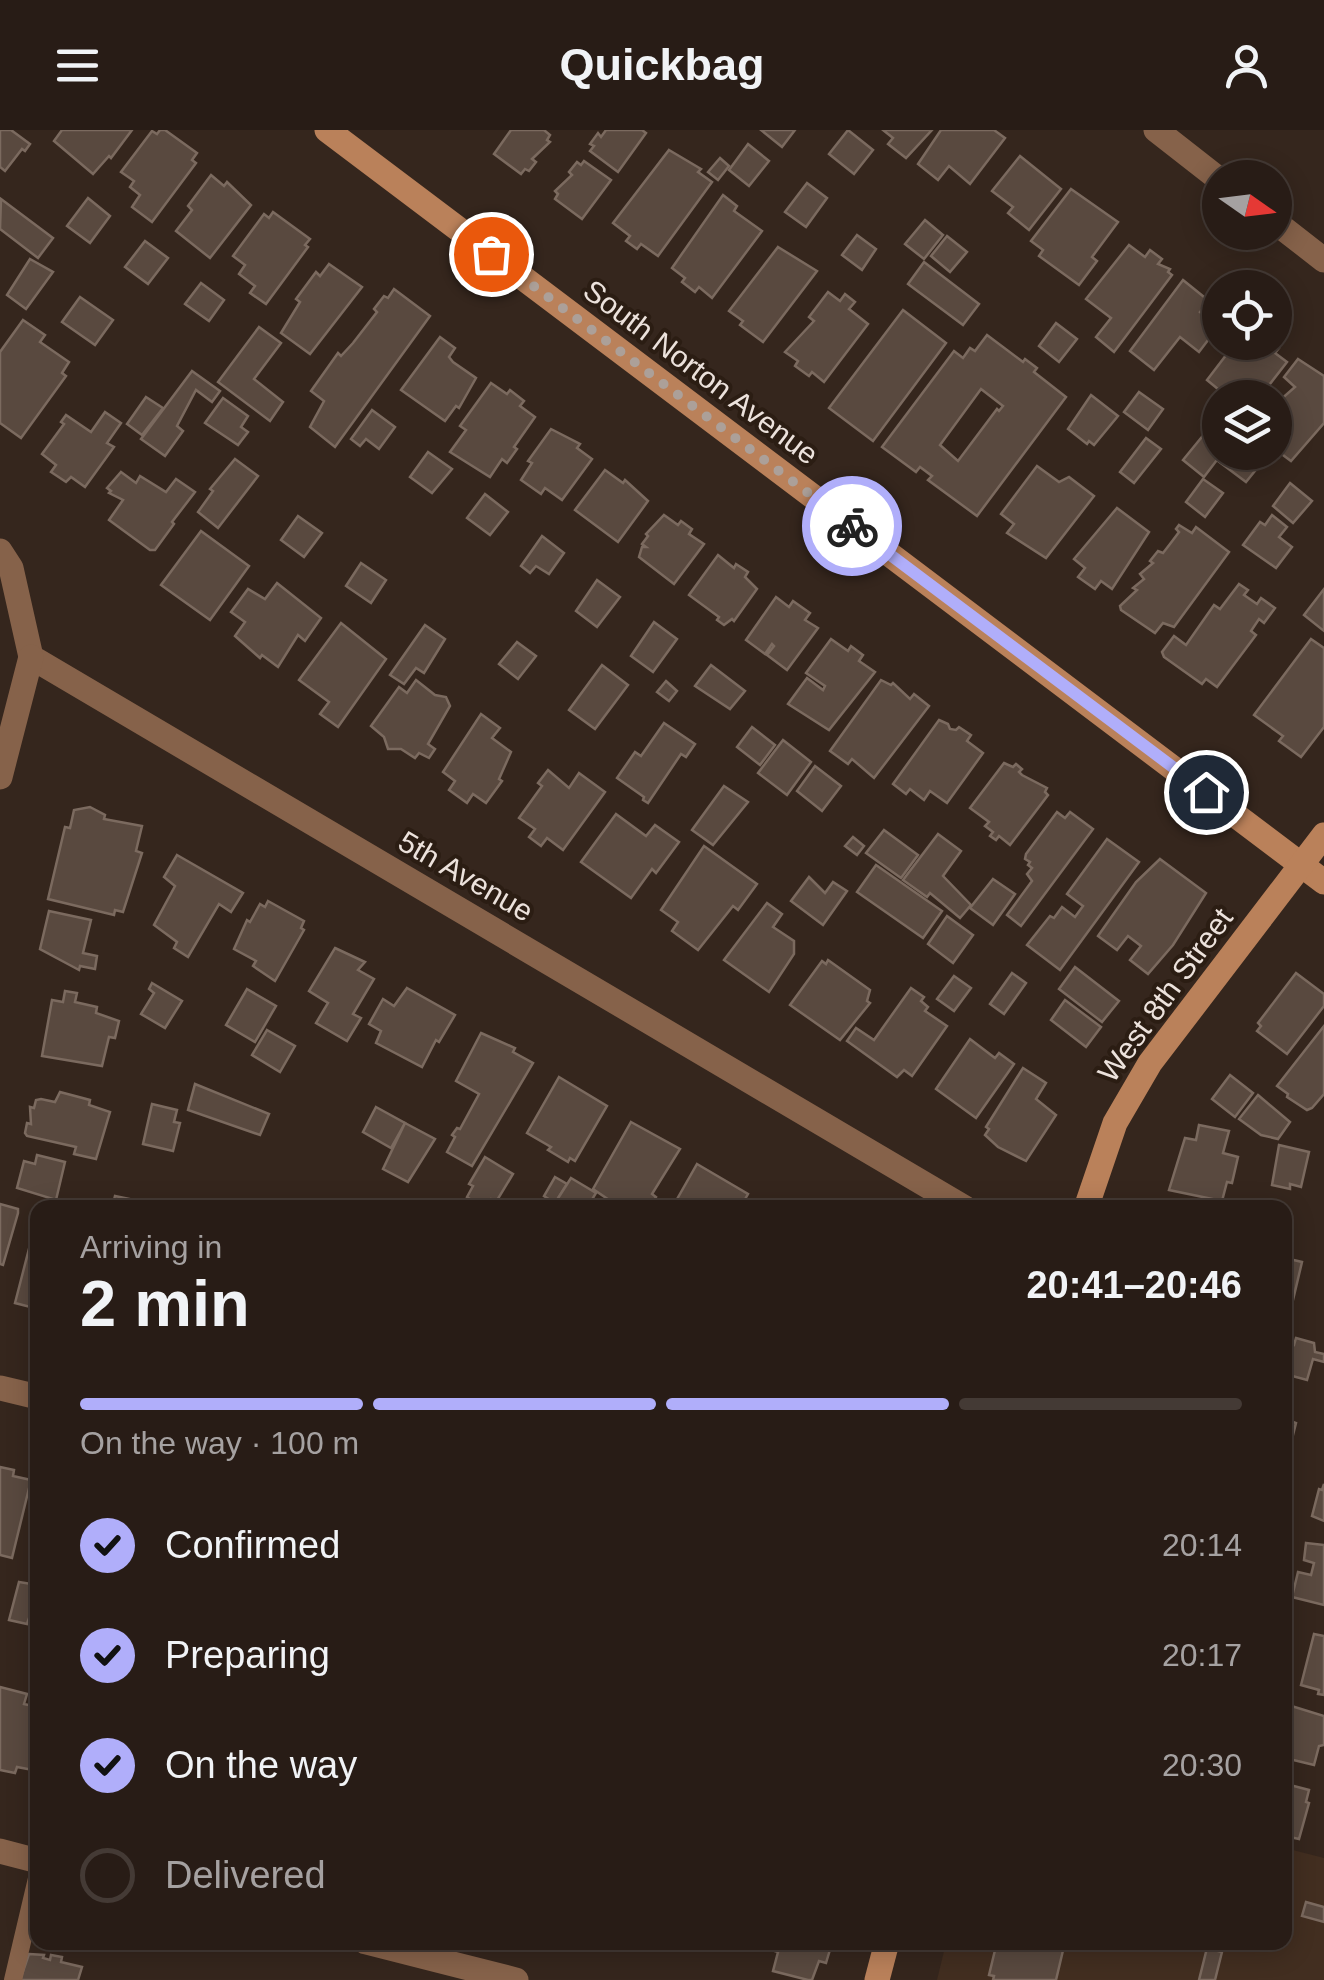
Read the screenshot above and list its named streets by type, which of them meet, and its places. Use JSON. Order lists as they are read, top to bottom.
{
  "streets": {
    "street": ["South Norton Avenue", "5th Avenue", "West 8th Street"]
  },
  "crossings": [
    ["South Norton Avenue", "West 8th Street"]
  ],
  "north": "right",
  "page": {
    "header": "Quickbag",
    "heading": ["2 min", "Arriving in", "20:41–20:46"],
    "bar": "On the way · 100 m",
    "list": [
      ["Confirmed", "20:14"],
      ["Preparing", "20:17"],
      ["On the way", "20:30"],
      "Delivered"
    ]
  }
}
